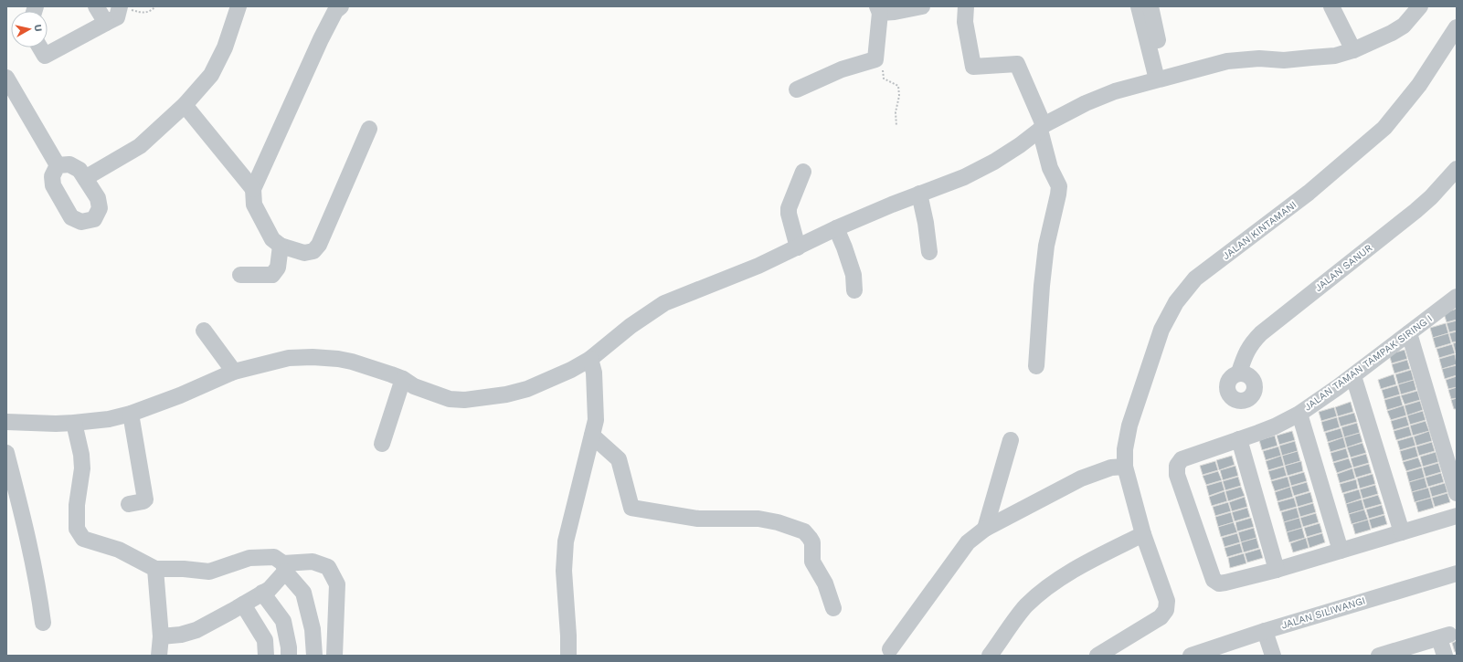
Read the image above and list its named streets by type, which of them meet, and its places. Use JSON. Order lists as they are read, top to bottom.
{
  "streets": {
    "street": [
      "JALAN KINTAMANI",
      "JALAN SANUR",
      "JALAN TAMAN TAMPAK SIRING I",
      "JALAN SILIWANGI"
    ]
  },
  "north": "right"
}
